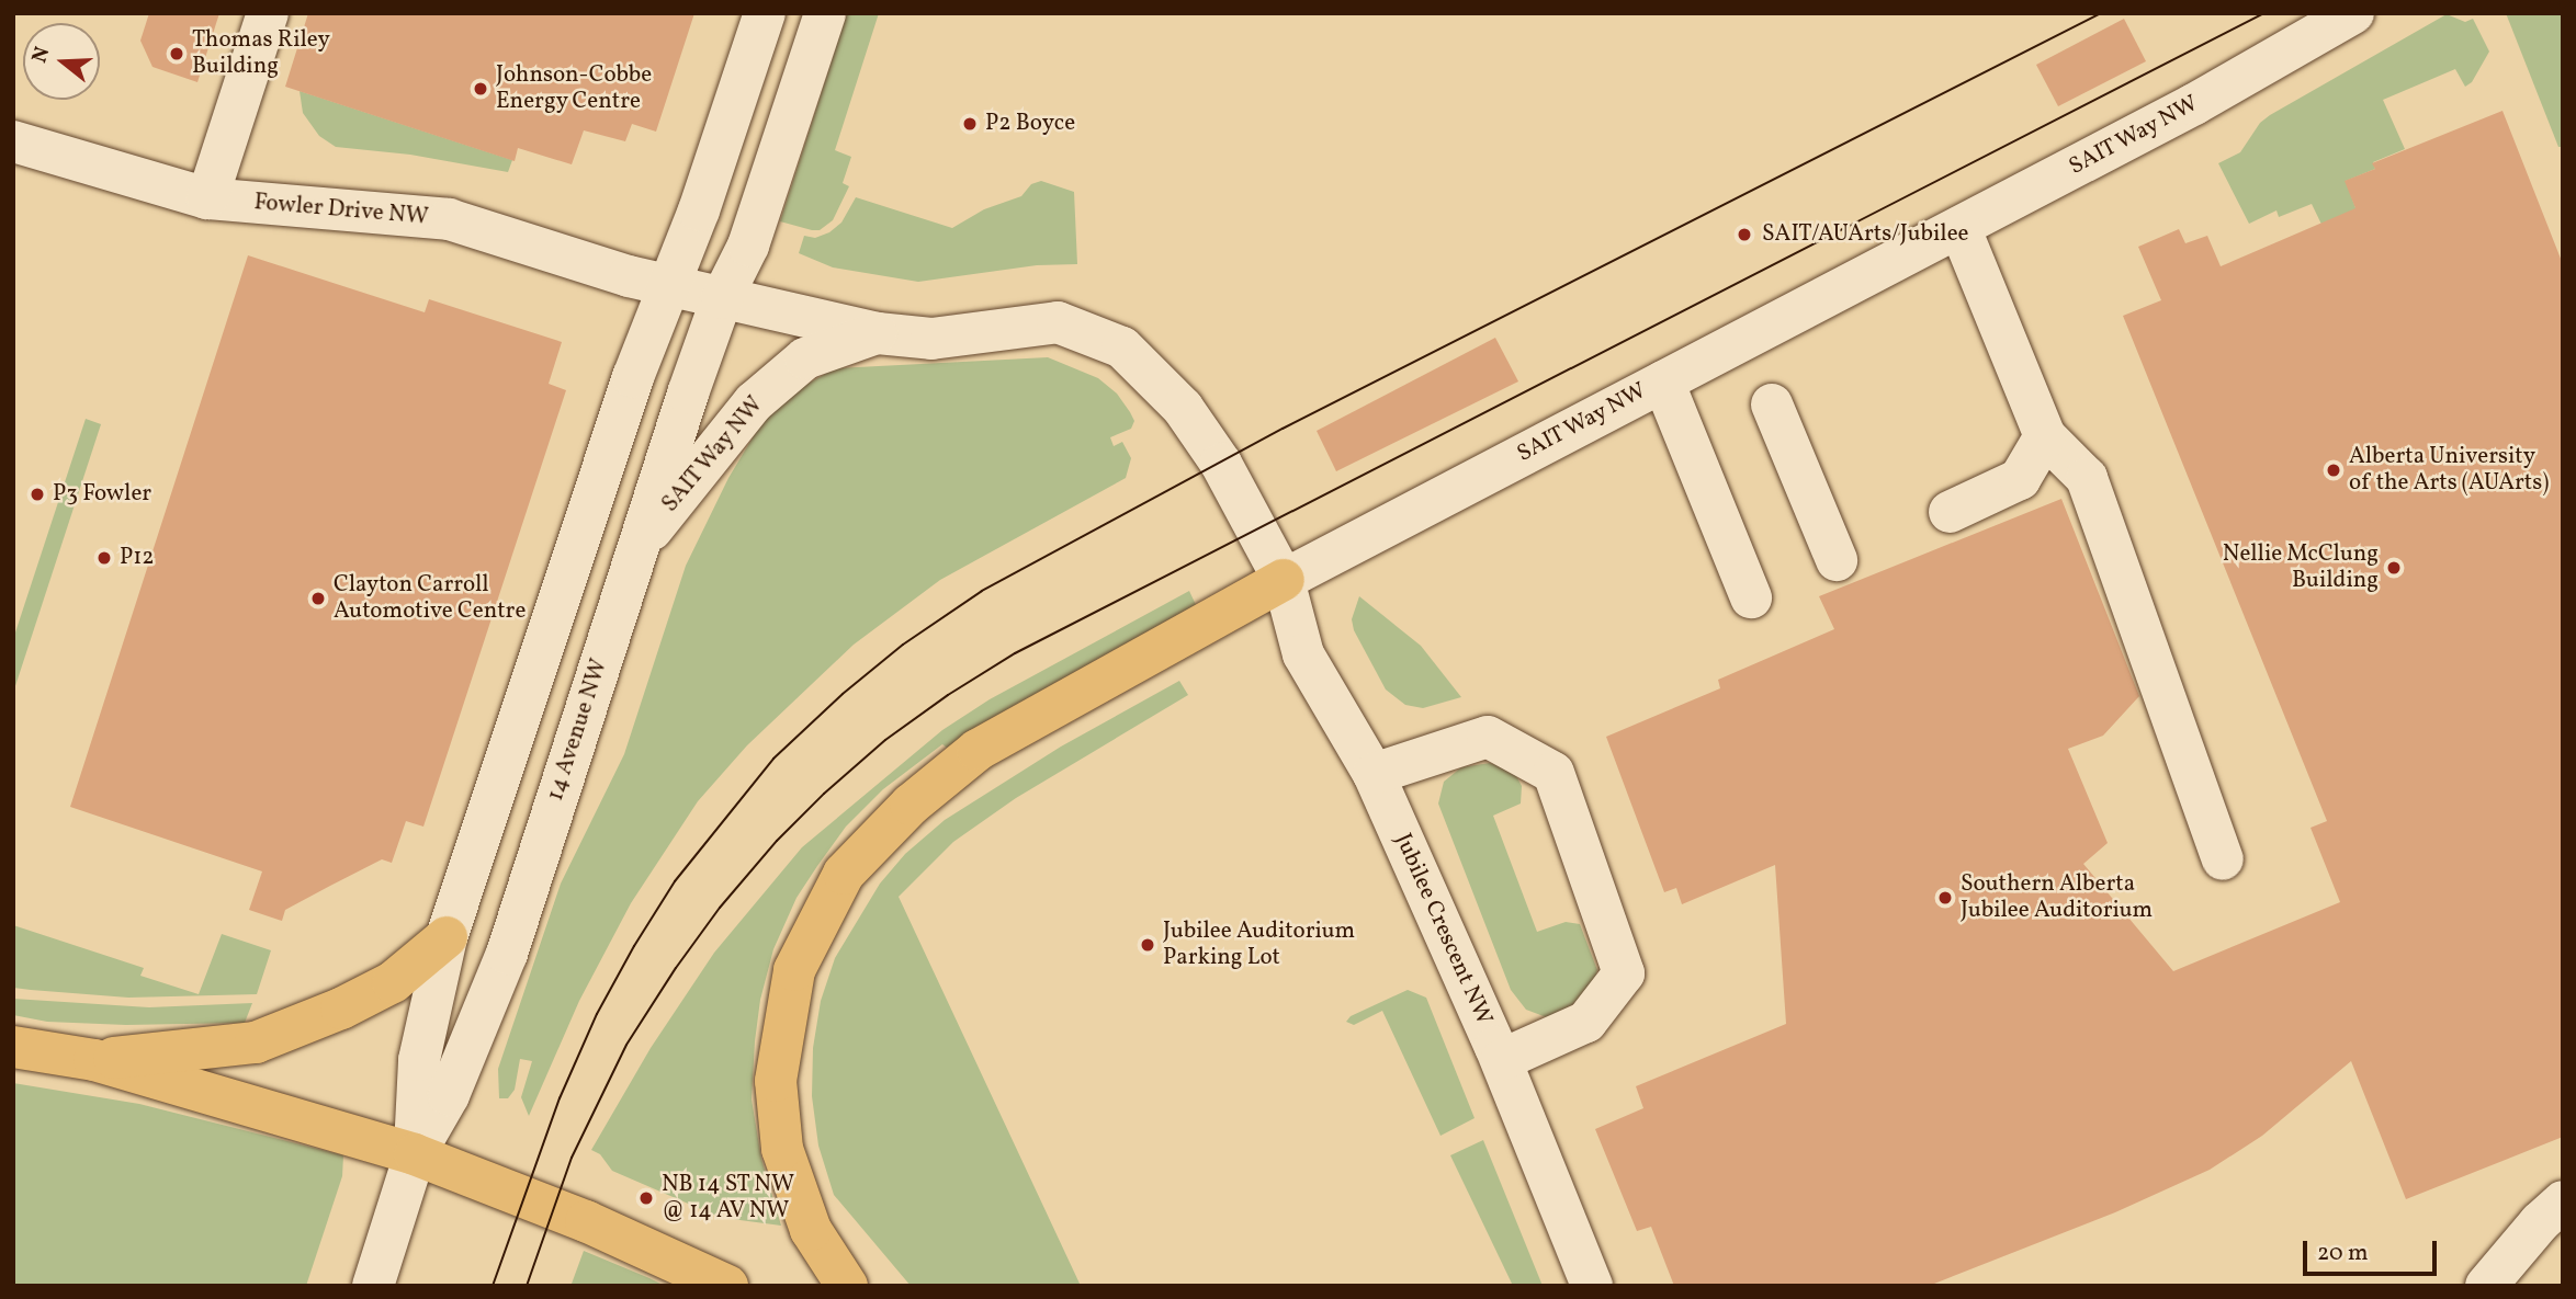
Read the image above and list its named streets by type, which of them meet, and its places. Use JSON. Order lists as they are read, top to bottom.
{
  "streets": {
    "street": [
      "SAIT Way NW",
      "Fowler Drive NW",
      "14 Avenue NW",
      "Jubilee Crescent NW"
    ]
  },
  "crossings": [
    ["SAIT Way NW", "Fowler Drive NW"],
    ["SAIT Way NW", "14 Avenue NW"],
    ["SAIT Way NW", "Jubilee Crescent NW"],
    ["Fowler Drive NW", "14 Avenue NW"]
  ],
  "places": [
    "Thomas Riley Building",
    "Johnson-Cobbe Energy Centre",
    "P2 Boyce",
    "SAIT/AUArts/Jubilee",
    "Alberta University of the Arts (AUArts)",
    "P3 Fowler",
    "P12",
    "Nellie McClung Building",
    "Clayton Carroll Automotive Centre",
    "Southern Alberta Jubilee Auditorium",
    "Jubilee Auditorium Parking Lot",
    "NB 14 ST NW @ 14 AV NW"
  ],
  "scale_bar": "20 m",
  "north": "left"
}
